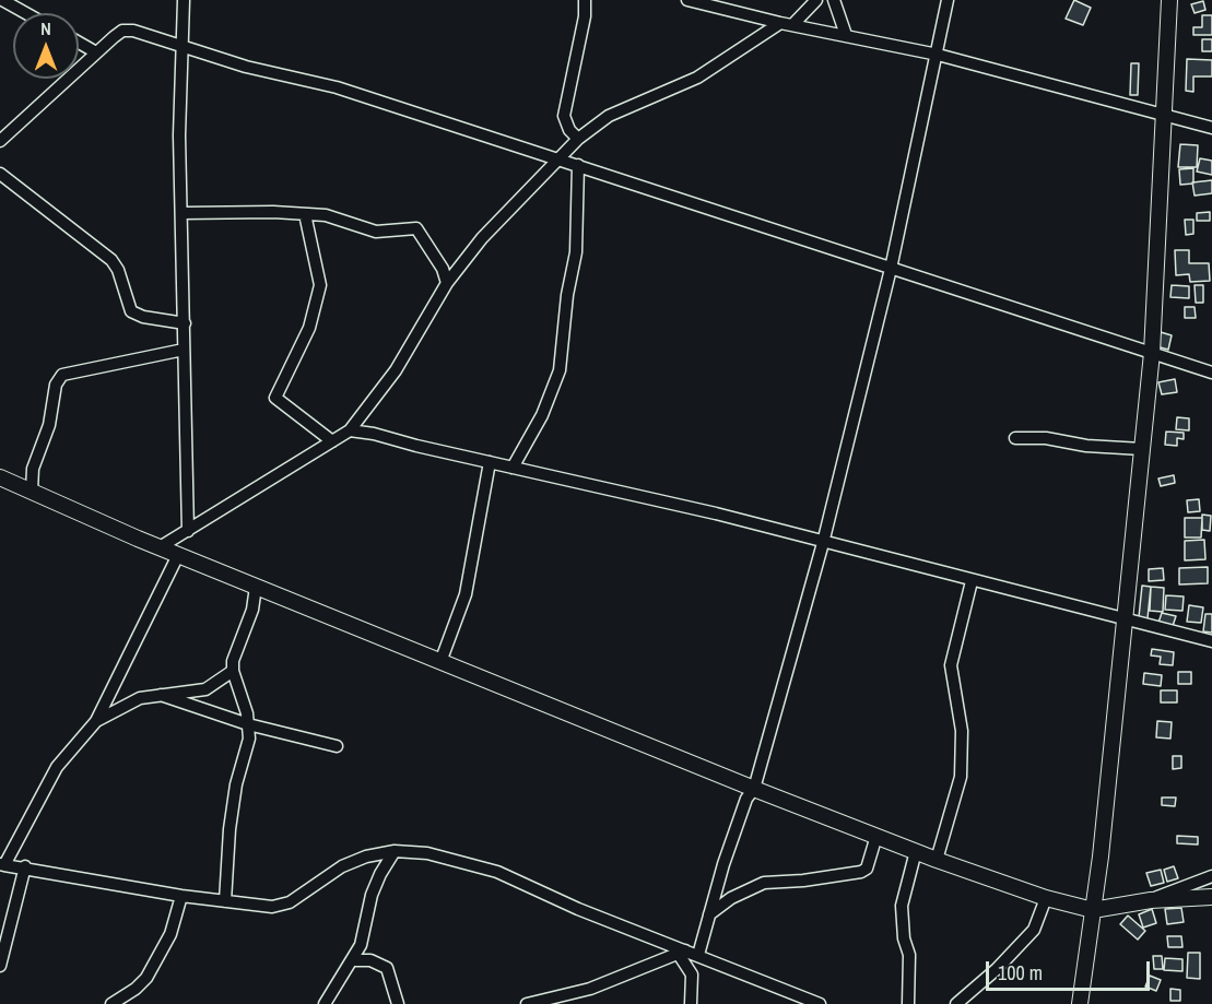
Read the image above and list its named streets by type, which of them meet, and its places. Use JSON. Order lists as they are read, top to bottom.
{
  "scale_bar": "100 m",
  "north": "top"
}
